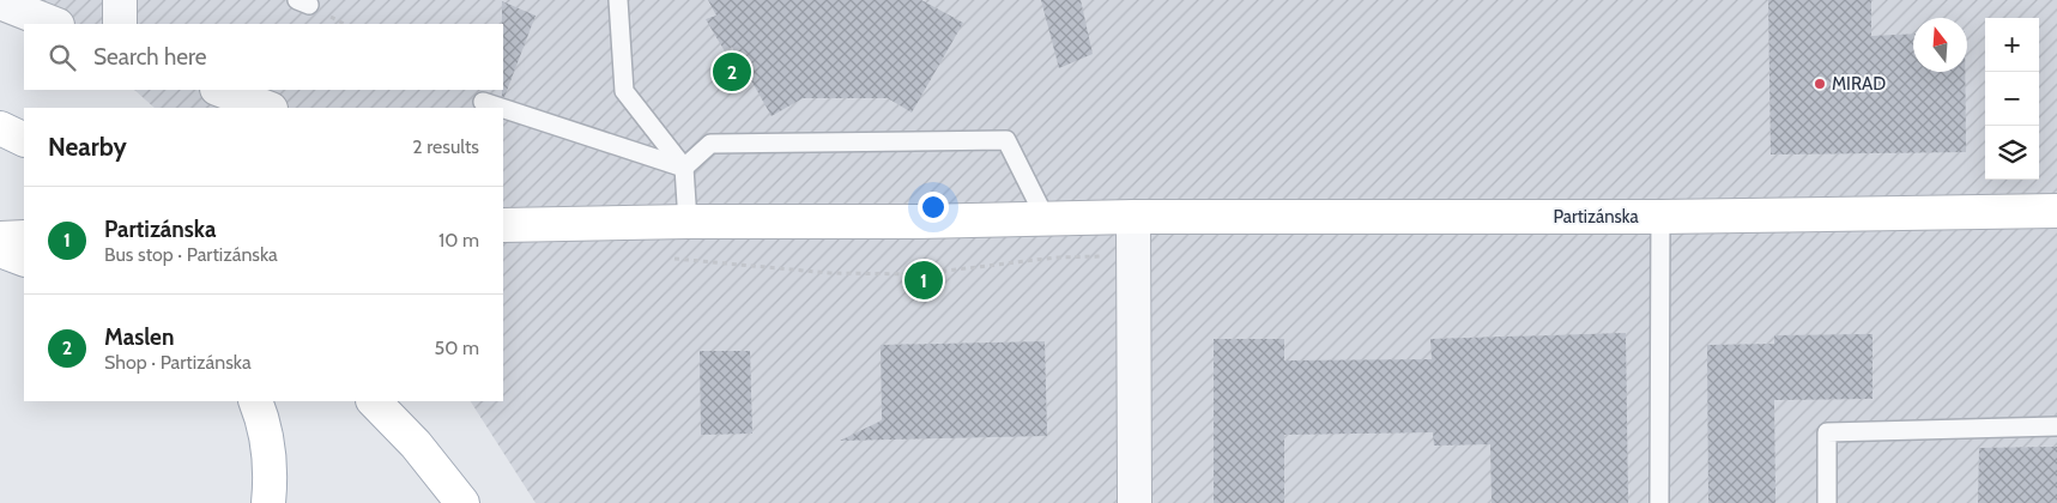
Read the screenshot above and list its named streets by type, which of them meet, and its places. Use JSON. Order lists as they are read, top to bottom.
{
  "streets": {
    "street": ["Partizánska"]
  },
  "places": ["MIRAD"],
  "north": "top",
  "page": {
    "map_buttons": ["+", "−"],
    "search": "Search here",
    "pins": ["2", "1"],
    "heading": ["Nearby", "2 results"],
    "list": [
      {
        "mark": "1",
        "name": "Partizánska",
        "note": "Bus stop · Partizánska",
        "value": "10 m"
      },
      {
        "mark": "2",
        "name": "Maslen",
        "note": "Shop · Partizánska",
        "value": "50 m"
      }
    ]
  }
}
